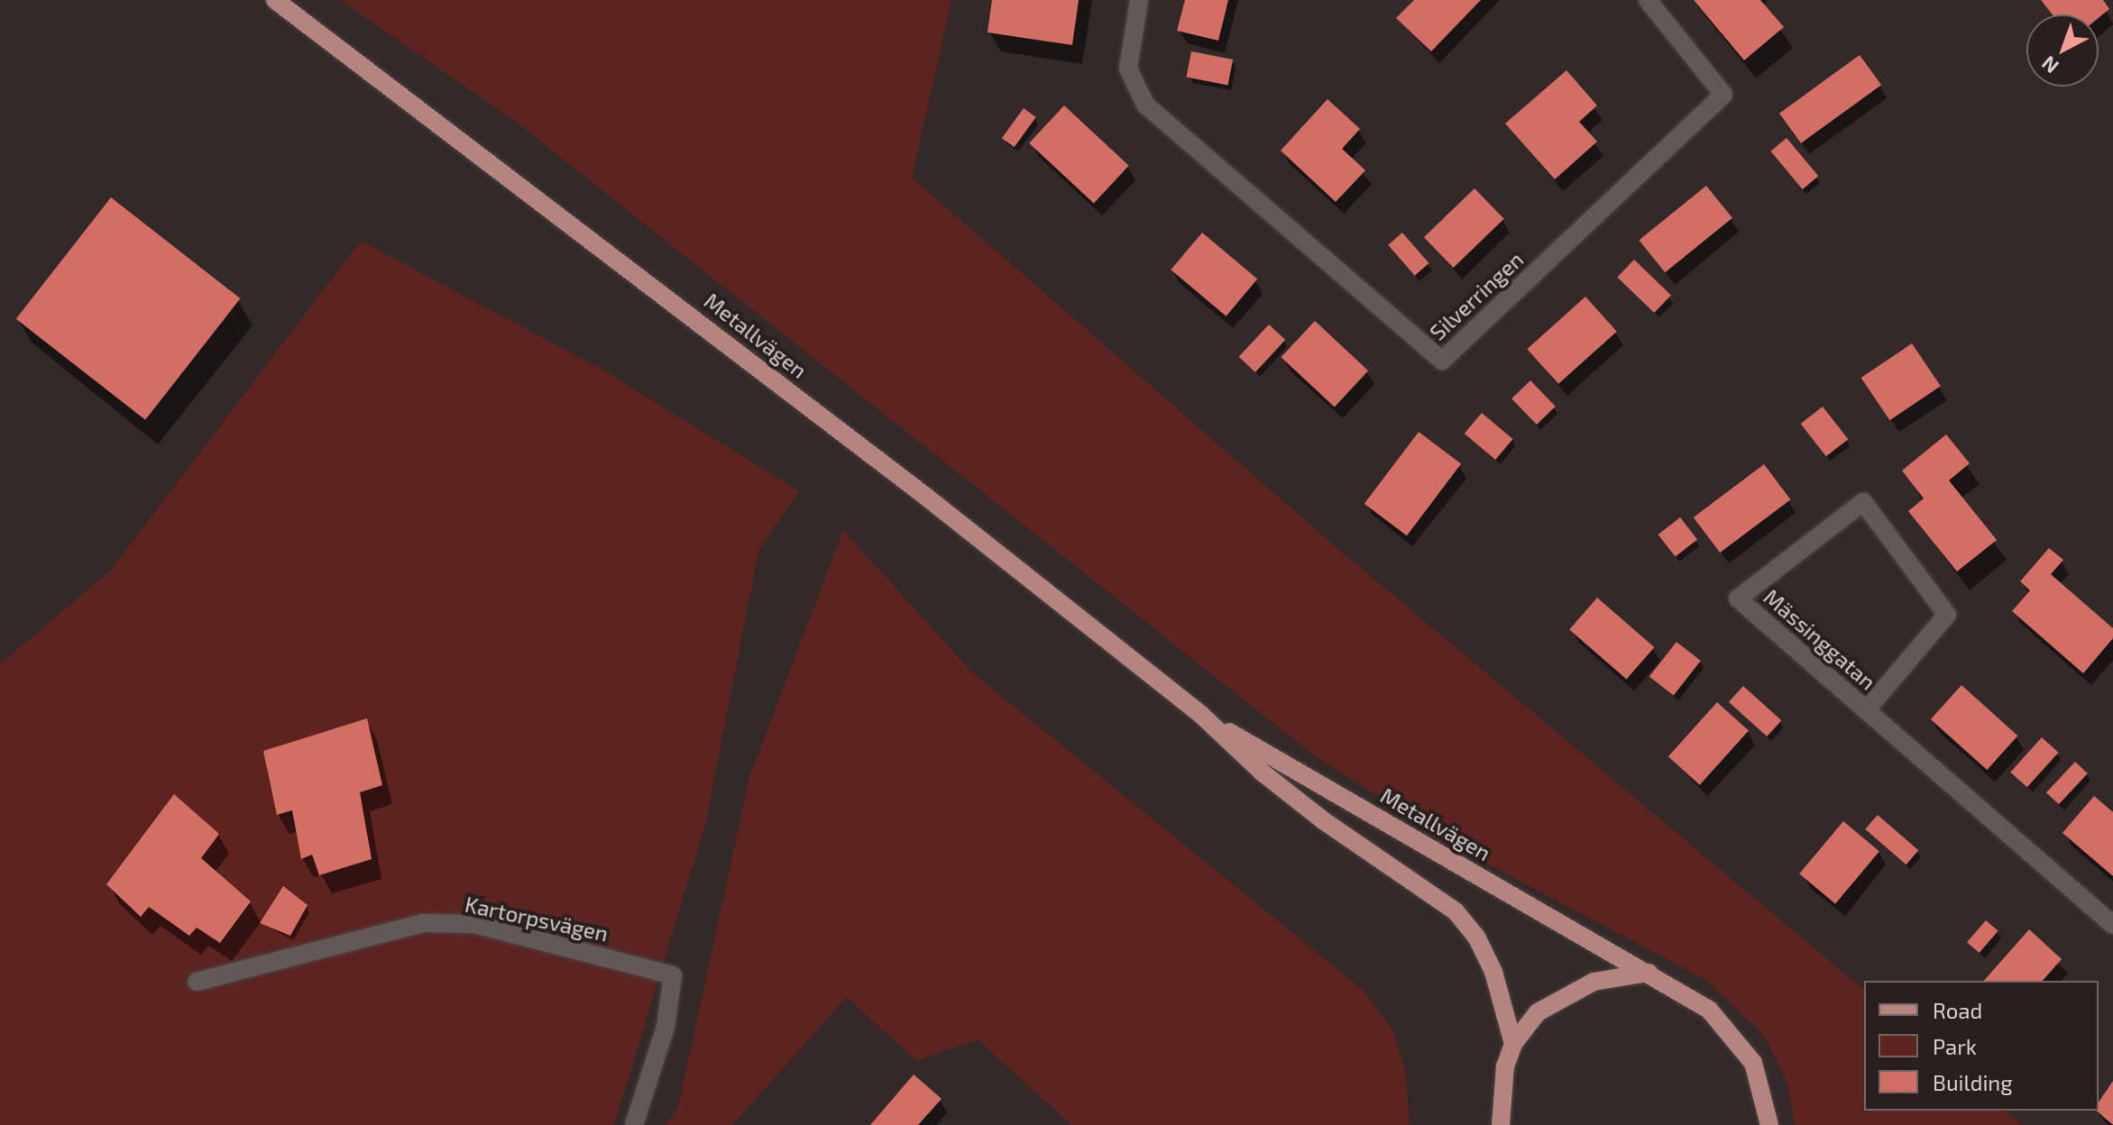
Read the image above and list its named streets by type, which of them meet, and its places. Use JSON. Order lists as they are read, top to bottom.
{
  "streets": {
    "main road": ["Metallvägen"],
    "street": ["Silverringen", "Mässinggatan", "Kartorpsvägen"]
  },
  "legend": ["Road", "Park", "Building"],
  "north": "bottom left"
}
